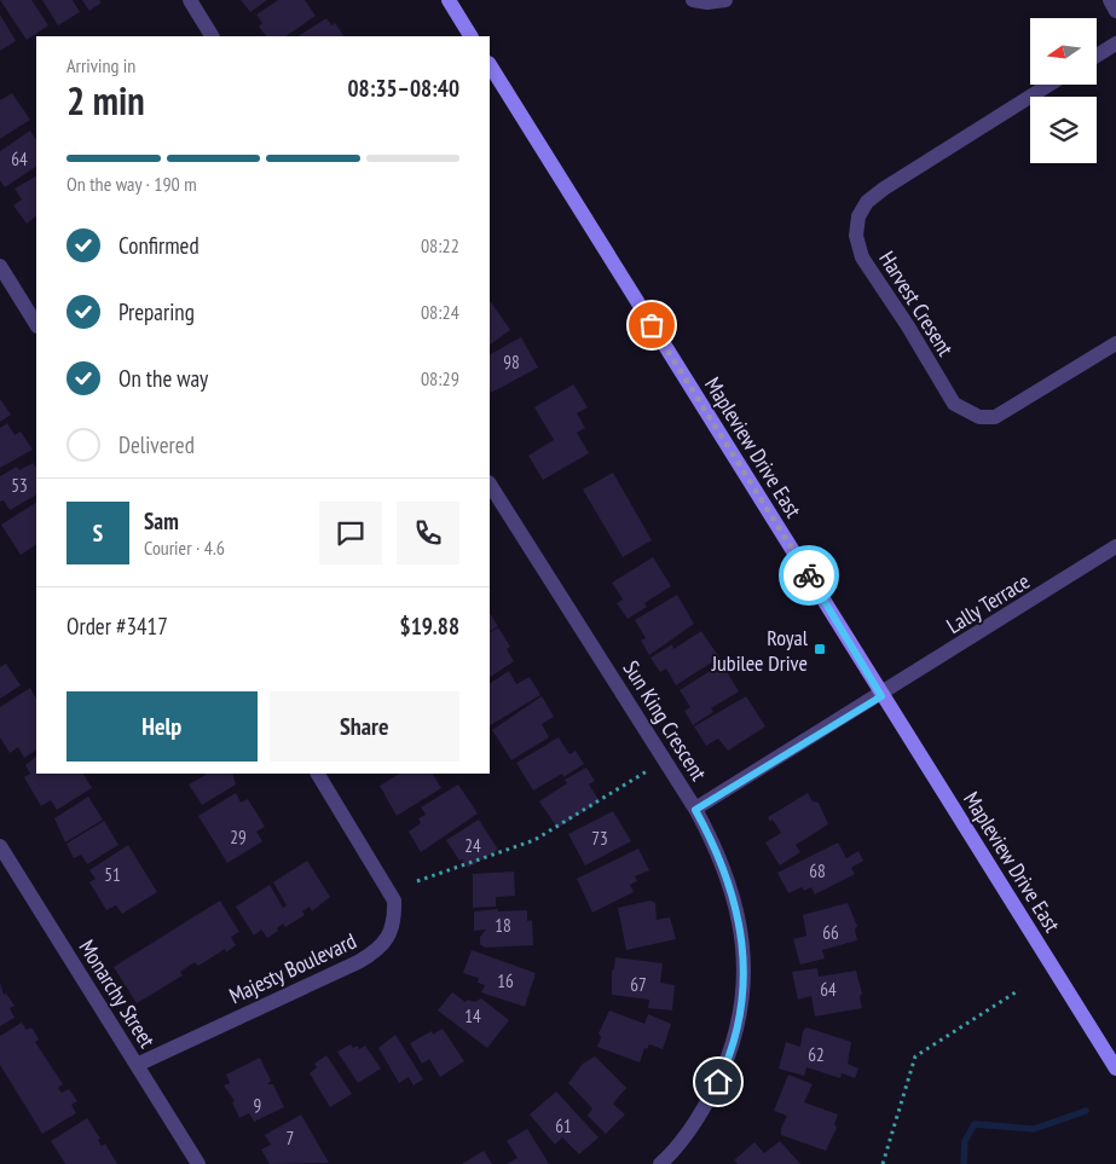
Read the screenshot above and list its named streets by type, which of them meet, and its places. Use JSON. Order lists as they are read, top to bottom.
{
  "streets": {
    "main road": ["Mapleview Drive East"],
    "street": [
      "Harvest Cresent",
      "Lally Terrace",
      "Sun King Crescent",
      "Majesty Boulevard",
      "Monarchy Street"
    ]
  },
  "crossings": [
    ["Mapleview Drive East", "Lally Terrace"],
    ["Majesty Boulevard", "Monarchy Street"]
  ],
  "places": {
    "transit": ["Royal Jubilee Drive"]
  },
  "house_numbers": [
    "64",
    "98",
    "53",
    "29",
    "73",
    "24",
    "68",
    "51",
    "18",
    "66",
    "16",
    "67",
    "64",
    "14",
    "62",
    "9",
    "61",
    "7"
  ],
  "north": "left",
  "page": {
    "heading": ["2 min", "Arriving in", "08:35–08:40"],
    "panel": [
      "Sam",
      "Courier · 4.6",
      "Order #3417",
      "$19.88"
    ],
    "bar": "On the way · 190 m",
    "list": [
      ["Confirmed", "08:22"],
      ["Preparing", "08:24"],
      ["On the way", "08:29"],
      "Delivered"
    ],
    "round": "S",
    "buttons": ["Help", "Share"]
  }
}
